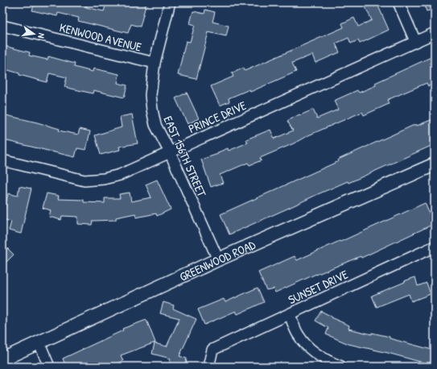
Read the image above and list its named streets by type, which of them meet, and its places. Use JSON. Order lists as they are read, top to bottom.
{
  "streets": {
    "street": [
      "KENWOOD AVENUE",
      "PRINCE DRIVE",
      "EAST 156TH STREET",
      "GREENWOOD ROAD",
      "SUNSET DRIVE"
    ]
  },
  "crossings": [
    ["KENWOOD AVENUE", "EAST 156TH STREET"],
    ["PRINCE DRIVE", "EAST 156TH STREET"],
    ["EAST 156TH STREET", "GREENWOOD ROAD"]
  ],
  "north": "right"
}
